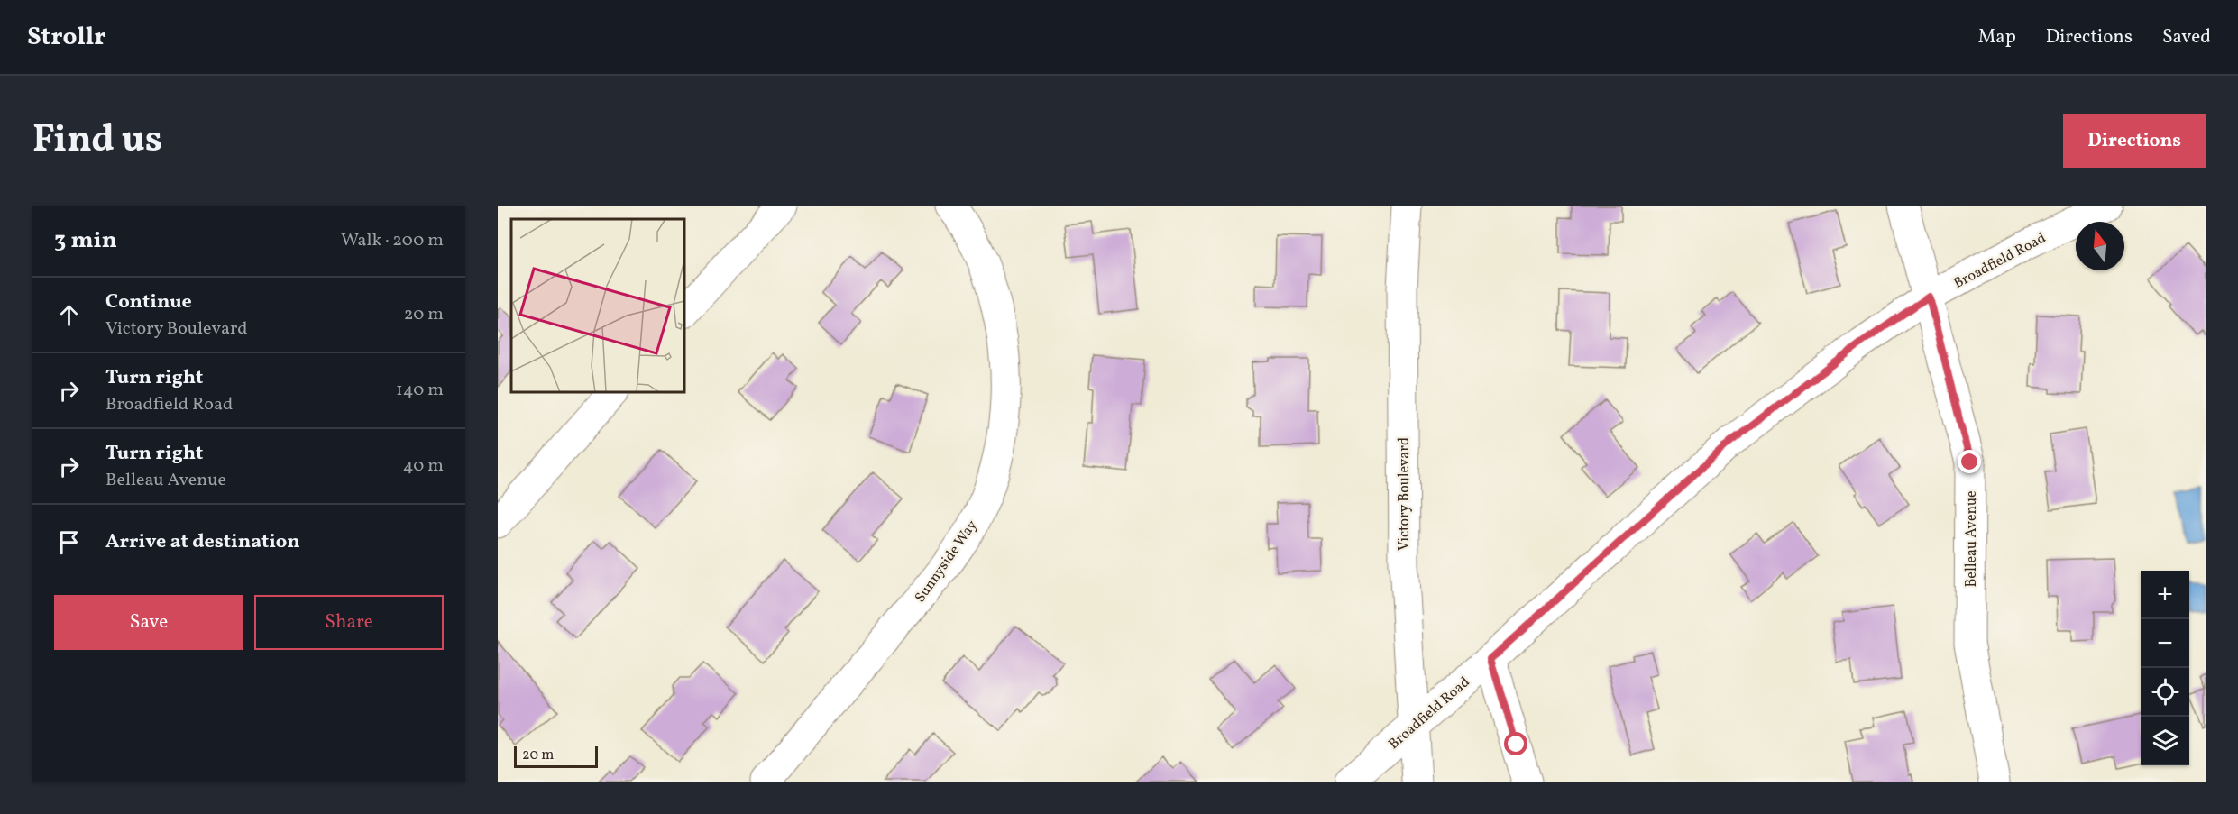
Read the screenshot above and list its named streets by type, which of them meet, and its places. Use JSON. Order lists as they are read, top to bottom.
{
  "streets": {
    "street": [
      "Broadfield Road",
      "Victory Boulevard",
      "Belleau Avenue",
      "Sunnyside Way"
    ]
  },
  "crossings": [
    ["Broadfield Road", "Victory Boulevard"],
    ["Broadfield Road", "Belleau Avenue"]
  ],
  "scale_bar": "20 m",
  "north": "top",
  "page": {
    "header": "Strollr",
    "nav": ["Map", "Directions", "Saved"],
    "title": "Find us",
    "buttons": [
      "Directions",
      ["Save", "Share"]
    ],
    "heading": ["3 min", "Walk · 200 m"],
    "list": [
      ["Continue", "Victory Boulevard", "20 m"],
      ["Turn right", "Broadfield Road", "140 m"],
      ["Turn right", "Belleau Avenue", "40 m"],
      "Arrive at destination"
    ],
    "map_buttons": ["+", "−"],
    "scale": "20 m"
  }
}
